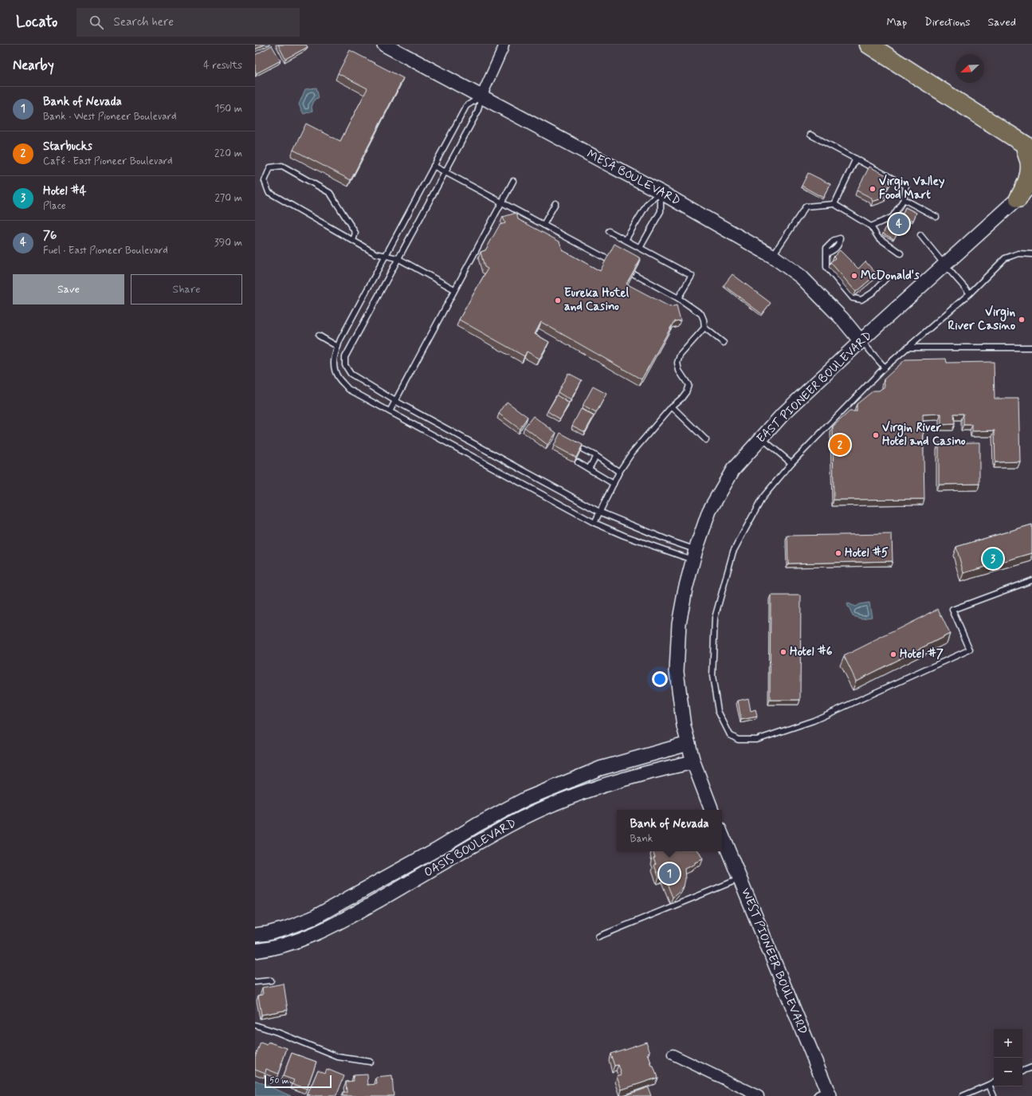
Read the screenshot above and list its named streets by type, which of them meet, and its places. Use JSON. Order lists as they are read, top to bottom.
{
  "streets": {
    "main road": [
      "MESA BOULEVARD",
      "EAST PIONEER BOULEVARD",
      "OASIS BOULEVARD",
      "WEST PIONEER BOULEVARD"
    ]
  },
  "crossings": [
    ["MESA BOULEVARD", "EAST PIONEER BOULEVARD"],
    ["EAST PIONEER BOULEVARD", "OASIS BOULEVARD"]
  ],
  "places": [
    "Virgin Valley Food Mart",
    "McDonald's",
    "Eureka Hotel and Casino",
    "Virgin River Casino",
    "Virgin River Hotel and Casino",
    "Hotel #5",
    "Hotel #6",
    "Hotel #7"
  ],
  "scale_bar": "50 m",
  "north": "bottom left",
  "page": {
    "header": "Locato",
    "search": "Search here",
    "nav": ["Map", "Directions", "Saved"],
    "heading": ["Nearby", "4 results"],
    "list": [
      {
        "mark": "1",
        "name": "Bank of Nevada",
        "note": "Bank · West Pioneer Boulevard",
        "value": "150 m"
      },
      {
        "mark": "2",
        "name": "Starbucks",
        "note": "Café · East Pioneer Boulevard",
        "value": "220 m"
      },
      {
        "mark": "3",
        "name": "Hotel #4",
        "note": "Place",
        "value": "270 m"
      },
      {
        "mark": "4",
        "name": "76",
        "note": "Fuel · East Pioneer Boulevard",
        "value": "390 m"
      }
    ],
    "pins": [
      "4",
      "2",
      "3",
      "1"
    ],
    "buttons": ["Save", "Share"],
    "popup": ["Bank of Nevada", "Bank"],
    "map_buttons": ["+", "−"],
    "scale": "50 m"
  }
}
